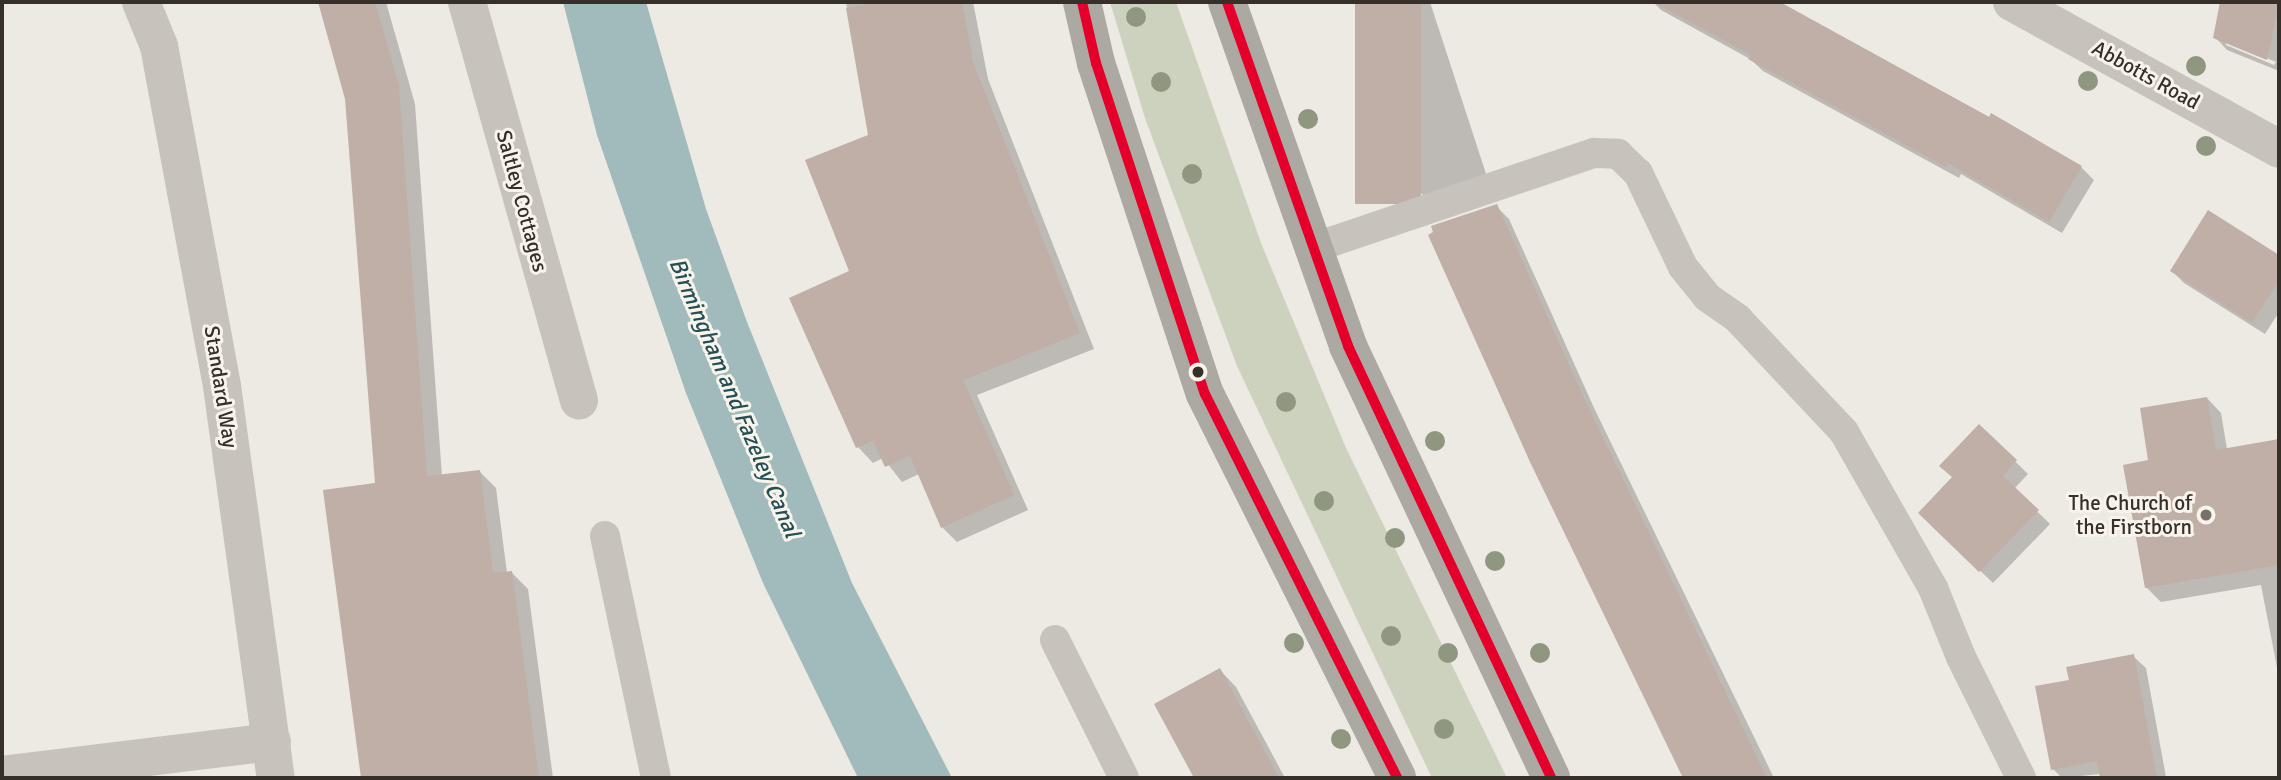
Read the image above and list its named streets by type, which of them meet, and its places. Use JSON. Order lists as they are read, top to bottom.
{
  "streets": {
    "street": ["Abbotts Road", "Saltley Cottages", "Standard Way"]
  },
  "water": ["Birmingham and Fazeley Canal"],
  "places": ["The Church of the Firstborn"]
}
